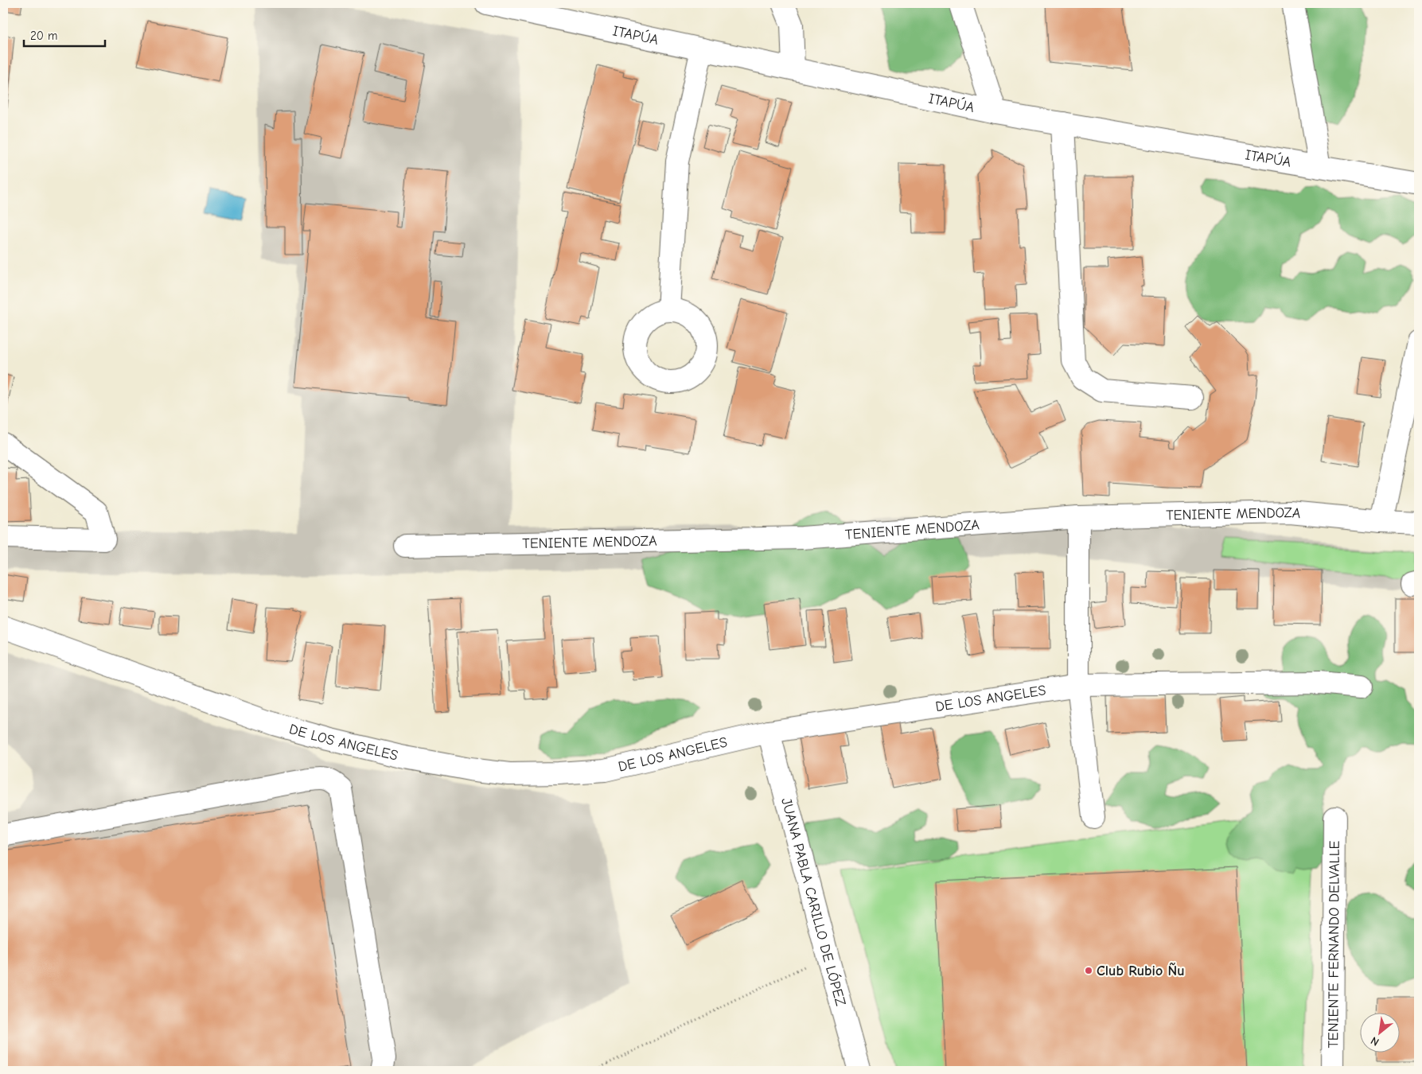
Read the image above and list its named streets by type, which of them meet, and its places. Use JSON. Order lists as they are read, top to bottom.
{
  "streets": {
    "street": [
      "ITAPÚA",
      "TENIENTE MENDOZA",
      "DE LOS ANGELES",
      "JUANA PABLA CARILLO DE LÓPEZ",
      "TENIENTE FERNANDO DELVALLE"
    ]
  },
  "crossings": [
    ["DE LOS ANGELES", "JUANA PABLA CARILLO DE LÓPEZ"]
  ],
  "places": ["Club Rubio Ñu"],
  "scale_bar": "20 m",
  "north": "bottom left"
}
